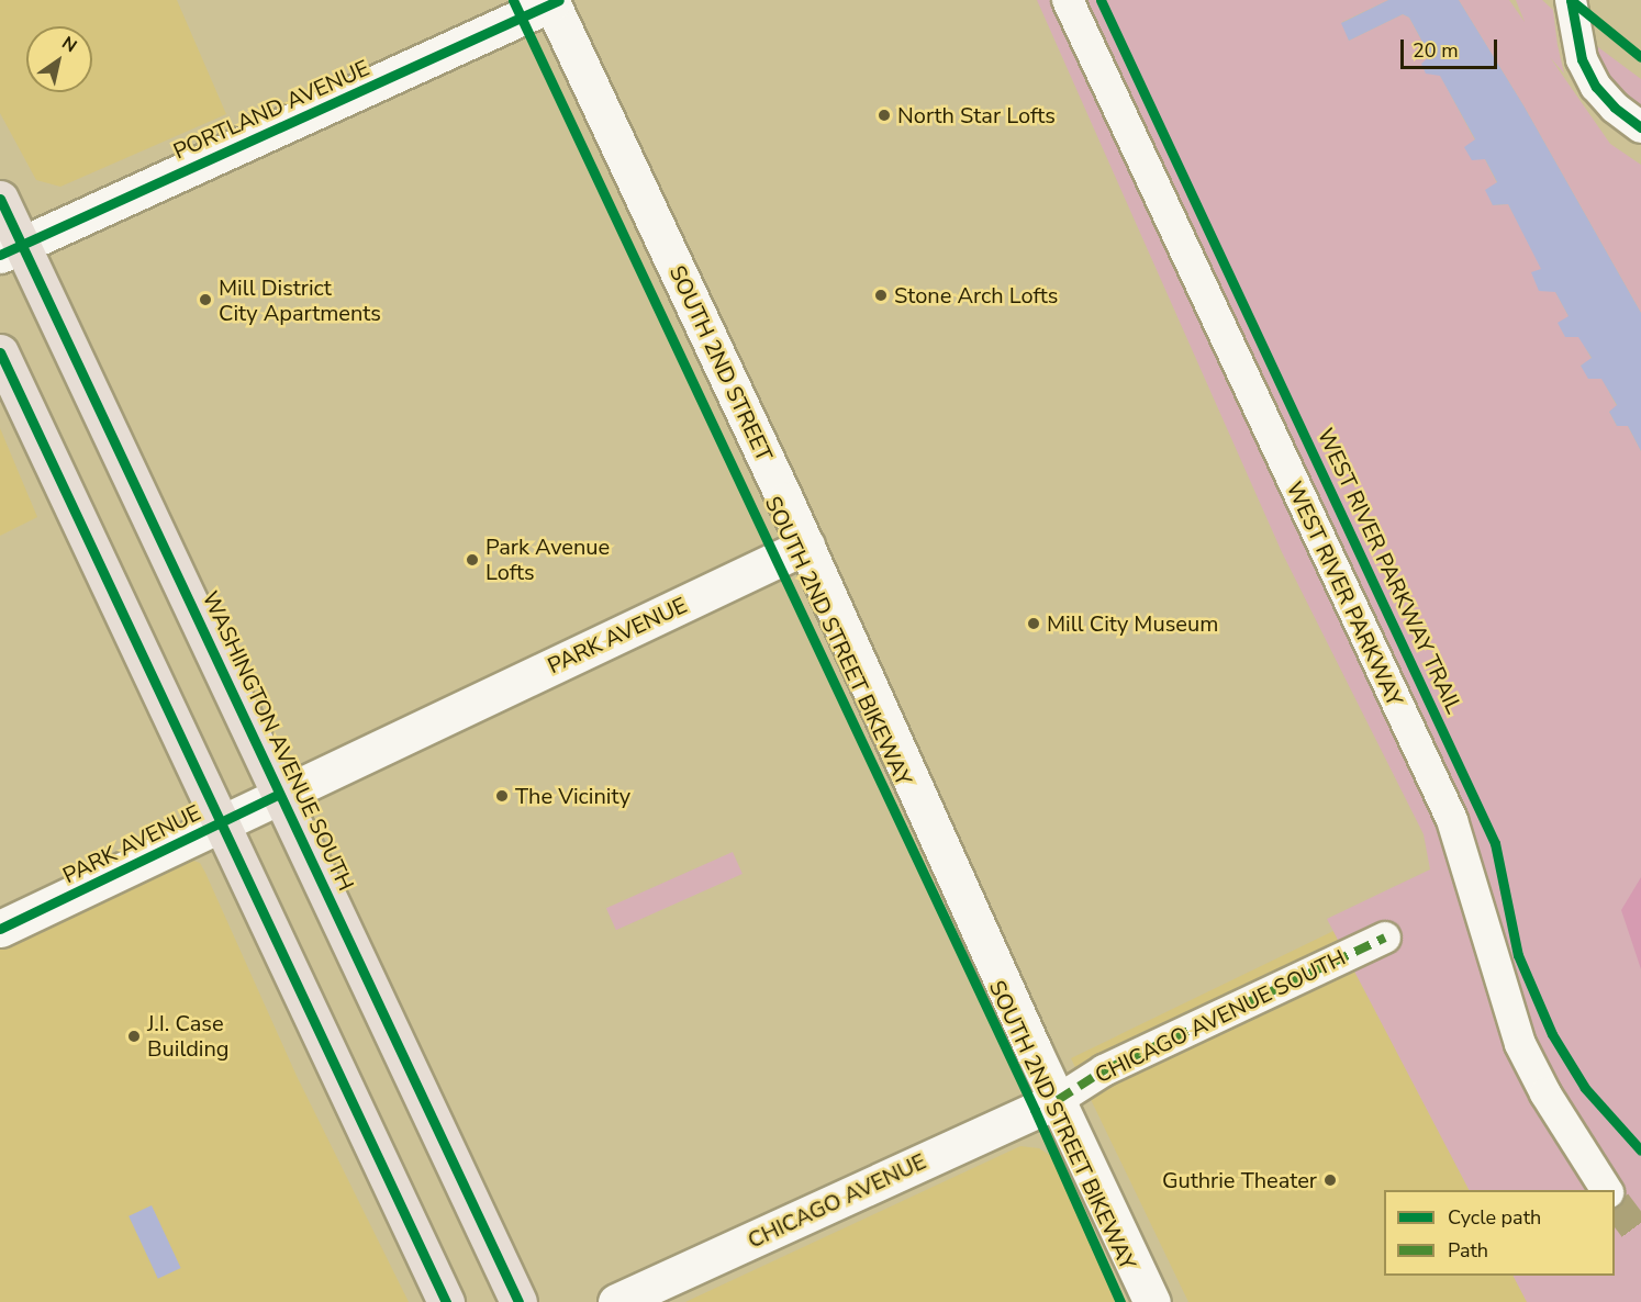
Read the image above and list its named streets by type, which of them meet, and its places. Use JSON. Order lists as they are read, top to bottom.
{
  "streets": {
    "main road": ["WASHINGTON AVENUE SOUTH"],
    "street": [
      "PORTLAND AVENUE",
      "SOUTH 2ND STREET",
      "WEST RIVER PARKWAY",
      "PARK AVENUE",
      "CHICAGO AVENUE SOUTH",
      "CHICAGO AVENUE"
    ],
    "cycle path": ["WEST RIVER PARKWAY TRAIL", "SOUTH 2ND STREET BIKEWAY"]
  },
  "crossings": [
    ["PORTLAND AVENUE", "SOUTH 2ND STREET"],
    ["PORTLAND AVENUE", "WASHINGTON AVENUE SOUTH"],
    ["SOUTH 2ND STREET", "PARK AVENUE"],
    ["SOUTH 2ND STREET", "CHICAGO AVENUE SOUTH"],
    ["SOUTH 2ND STREET", "CHICAGO AVENUE"],
    ["PARK AVENUE", "WASHINGTON AVENUE SOUTH"],
    ["CHICAGO AVENUE SOUTH", "CHICAGO AVENUE"]
  ],
  "places": [
    "North Star Lofts",
    "Stone Arch Lofts",
    "Mill District City Apartments",
    "Park Avenue Lofts",
    "Mill City Museum",
    "The Vicinity",
    "J.I. Case Building",
    "Guthrie Theater"
  ],
  "legend": ["Cycle path", "Path"],
  "scale_bar": "20 m",
  "north": "top right"
}
